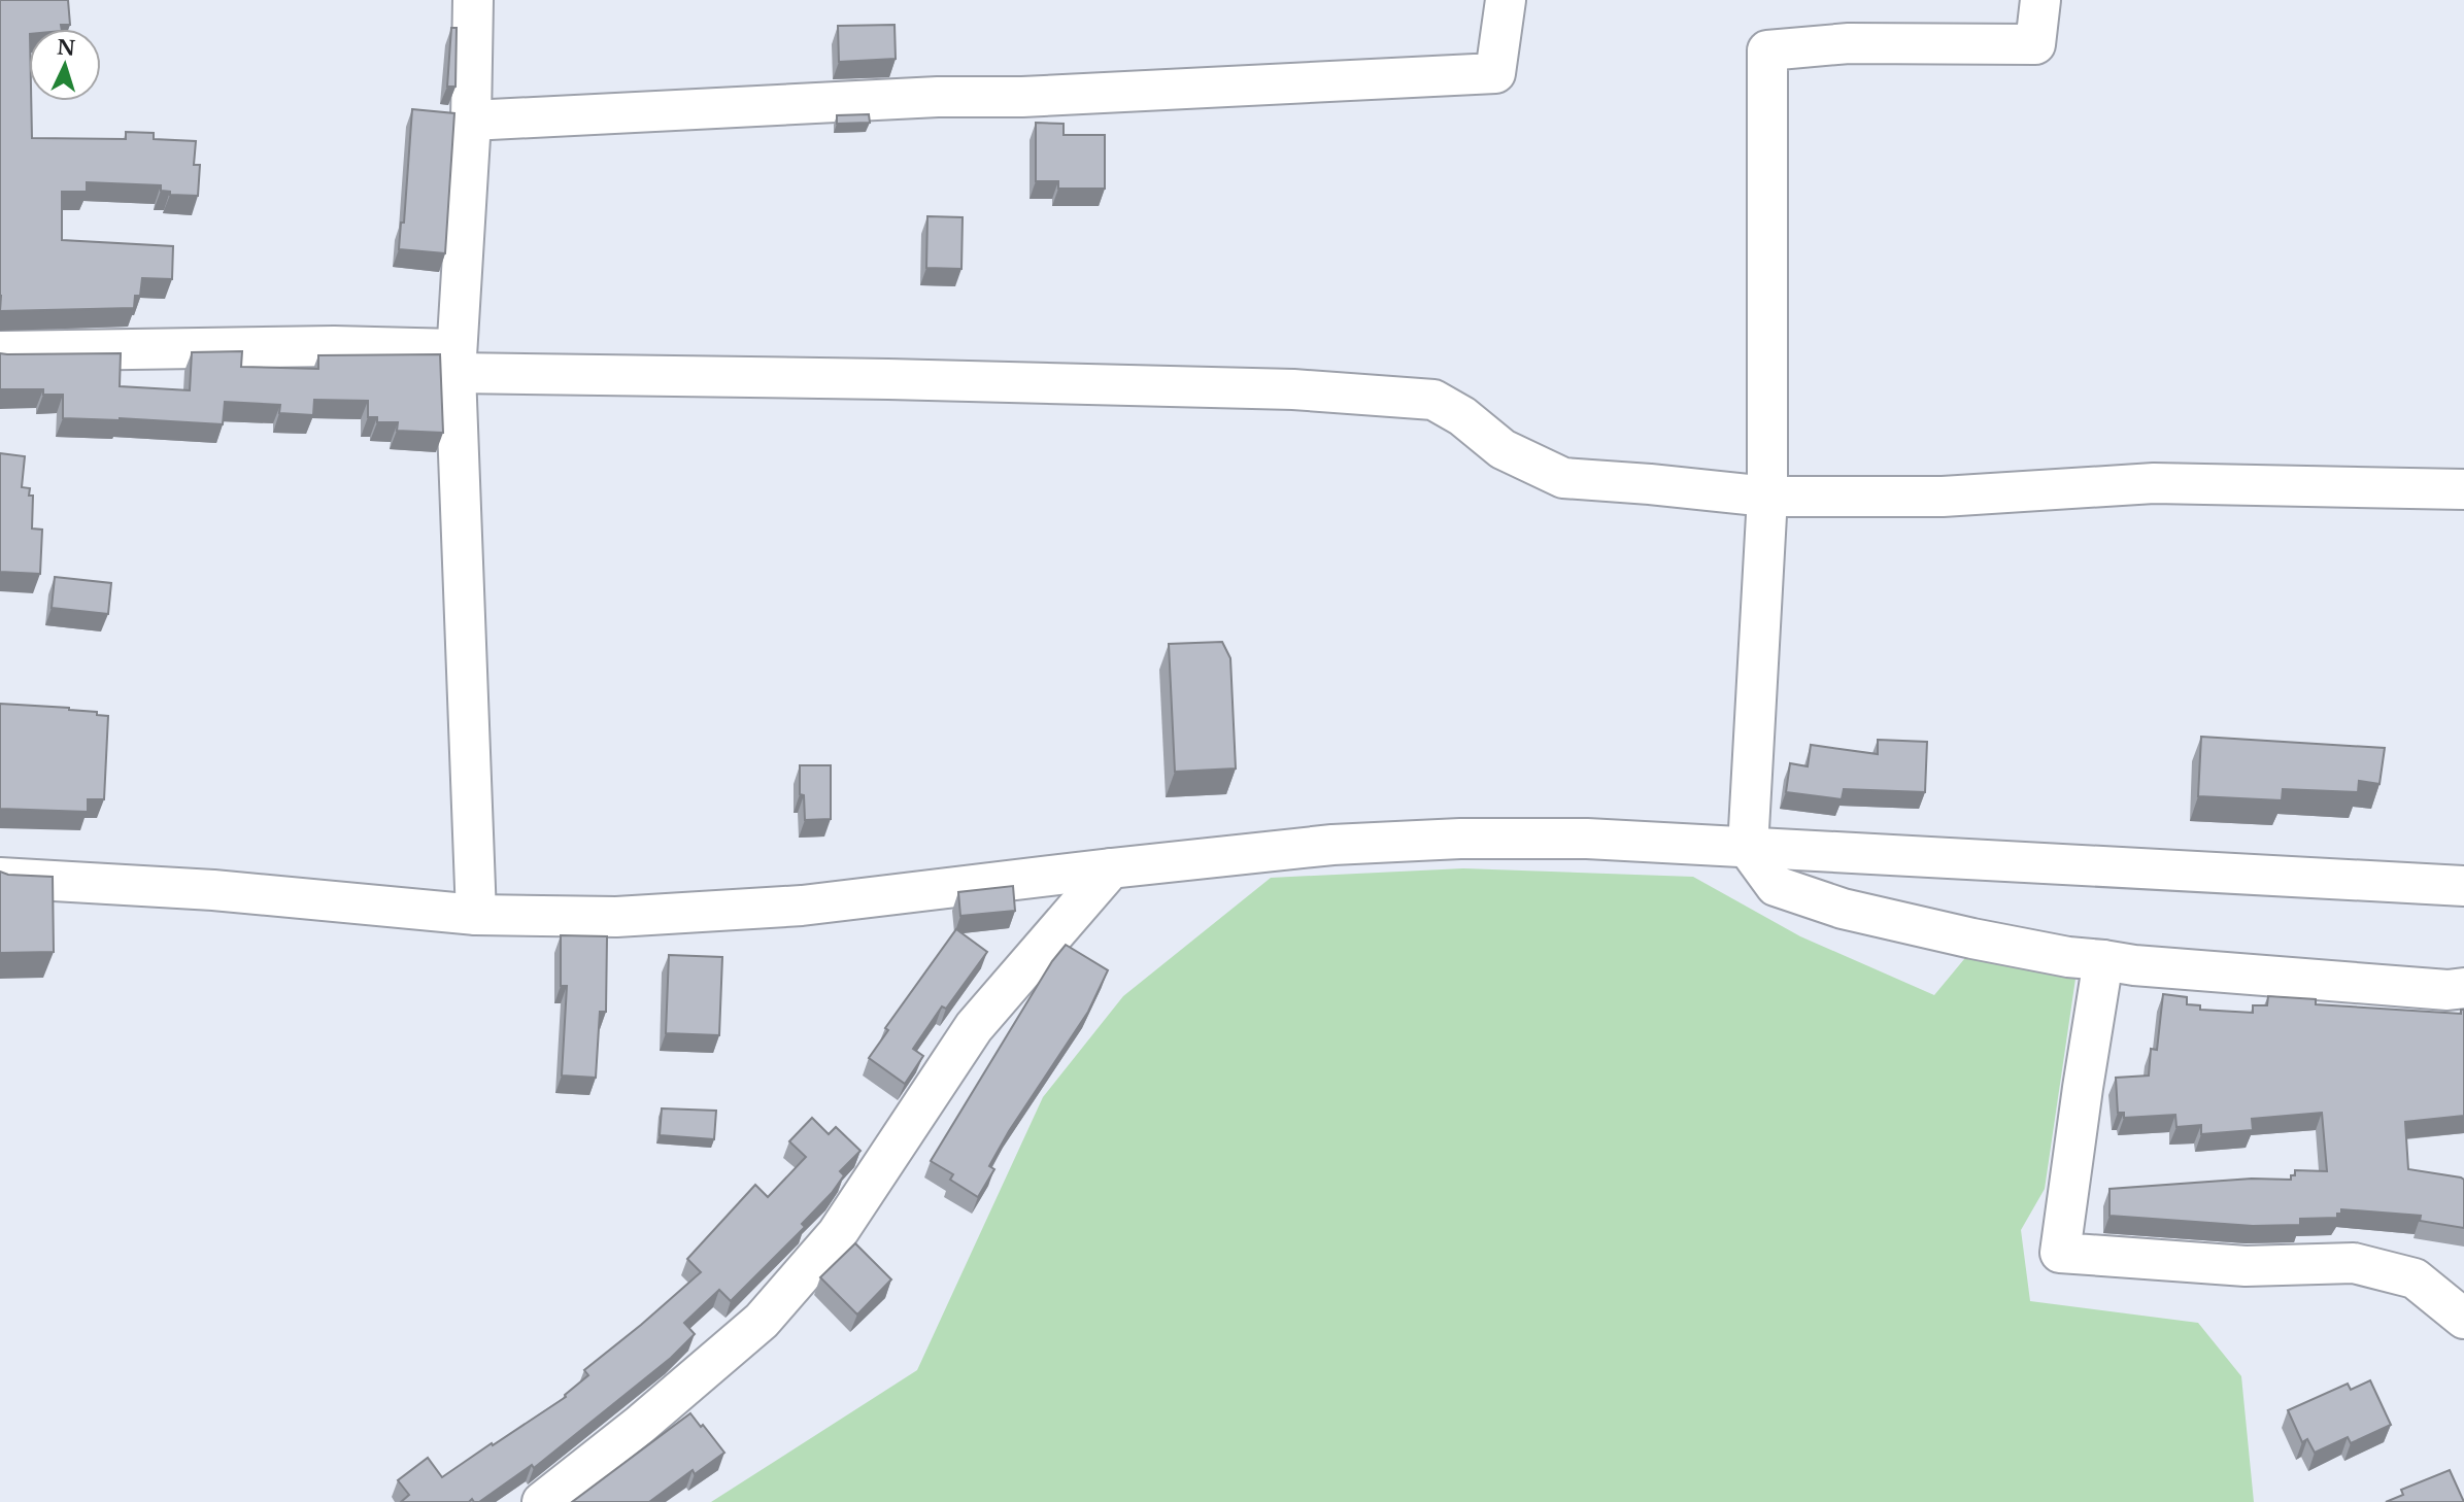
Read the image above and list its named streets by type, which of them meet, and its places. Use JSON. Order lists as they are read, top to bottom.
{
  "north": "top"
}
